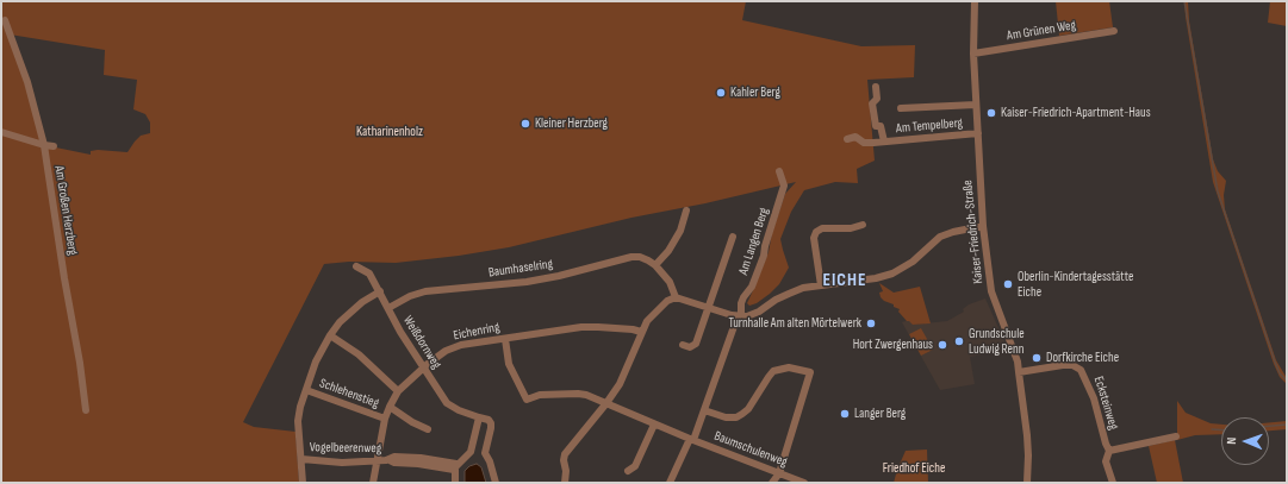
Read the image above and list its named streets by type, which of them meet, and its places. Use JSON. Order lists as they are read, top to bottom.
{
  "streets": {
    "street": [
      "Am Grünen Weg",
      "Am Tempelberg",
      "Am Großen Herzberg",
      "Kaiser-Friedrich-Straße",
      "Am Langen Berg",
      "Baumhaselring",
      "Eichenring",
      "Weißdornweg",
      "Schlehenstieg",
      "Ecksteinweg",
      "Vogelbeerenweg",
      "Baumschulenweg"
    ]
  },
  "crossings": [
    ["Am Grünen Weg", "Kaiser-Friedrich-Straße"],
    ["Am Tempelberg", "Kaiser-Friedrich-Straße"],
    ["Kaiser-Friedrich-Straße", "Ecksteinweg"],
    ["Am Langen Berg", "Baumschulenweg"],
    ["Baumhaselring", "Weißdornweg"],
    ["Eichenring", "Weißdornweg"],
    ["Eichenring", "Schlehenstieg"],
    ["Eichenring", "Vogelbeerenweg"],
    ["Eichenring", "Baumschulenweg"]
  ],
  "districts": ["EICHE"],
  "parks": ["Katharinenholz", "Friedhof Eiche"],
  "places": [
    "Kahler Berg",
    "Kaiser-Friedrich-Apartment-Haus",
    "Kleiner Herzberg",
    "Oberlin-Kindertagesstätte Eiche",
    "Turnhalle Am alten Mörtelwerk",
    "Grundschule Ludwig Renn",
    "Hort Zwergenhaus",
    "Dorfkirche Eiche",
    "Langer Berg"
  ],
  "north": "left"
}
